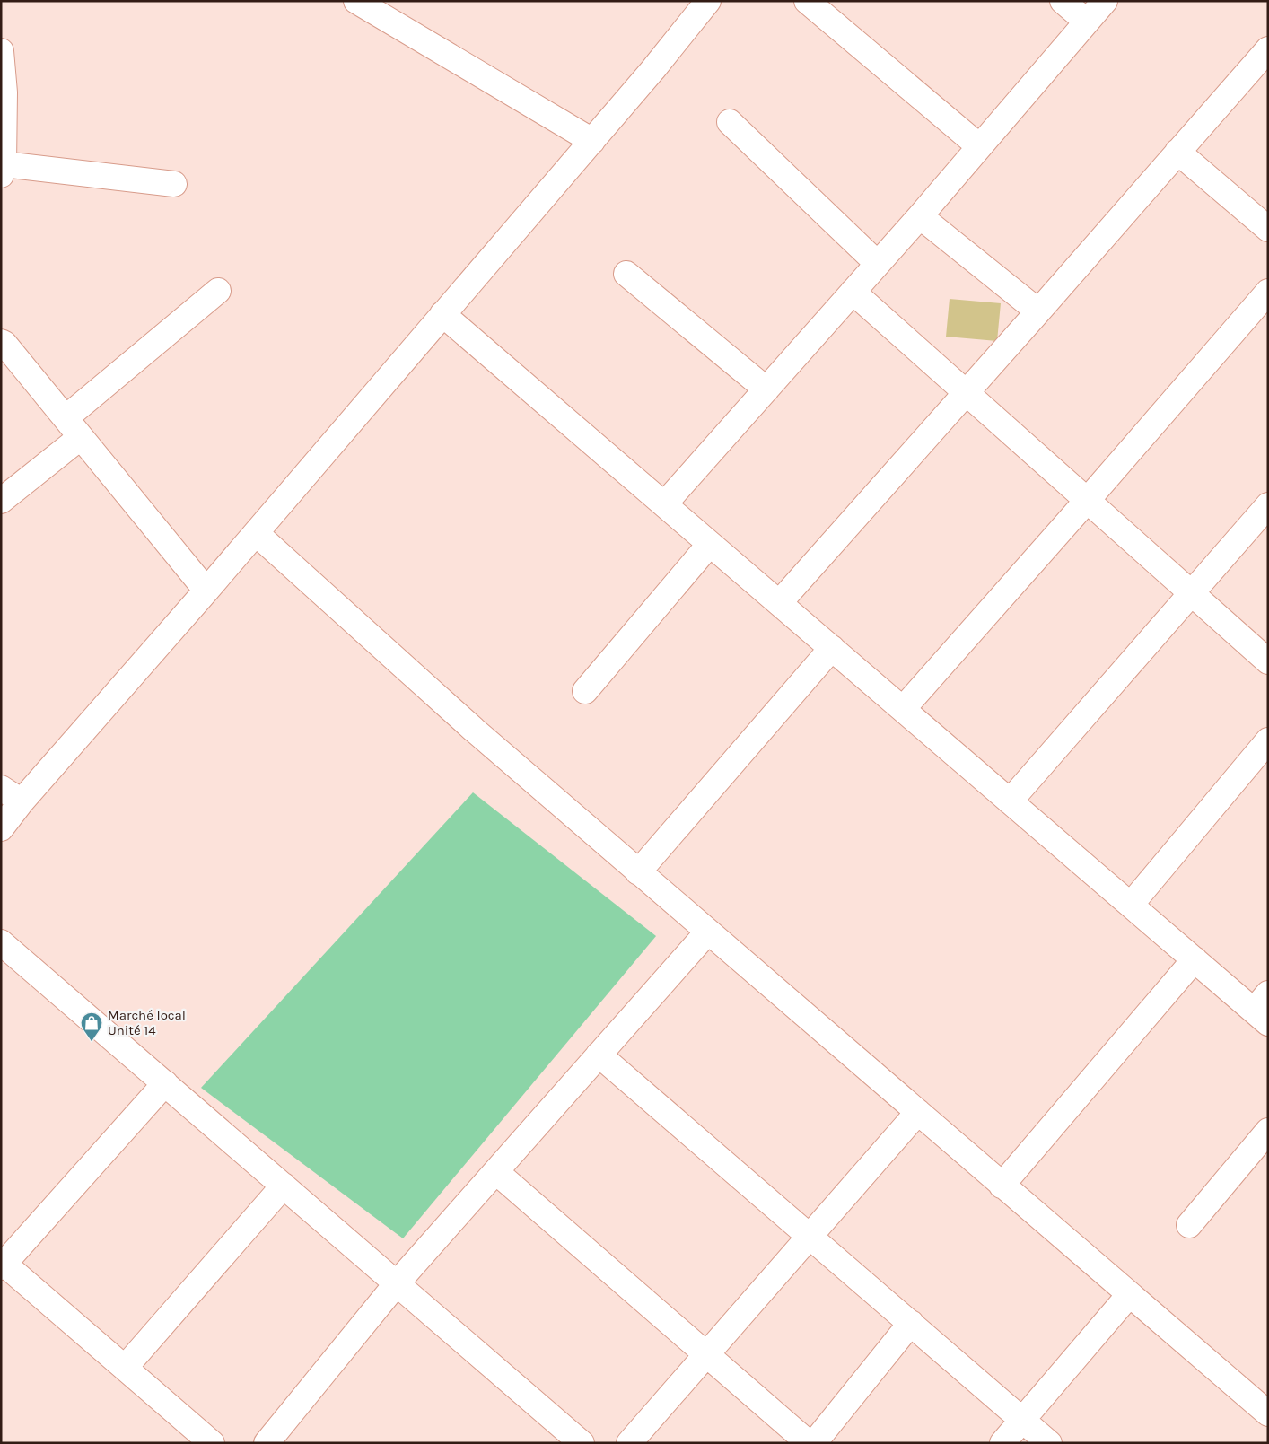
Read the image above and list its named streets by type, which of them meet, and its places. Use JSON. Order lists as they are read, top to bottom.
{
  "places": {
    "shop": ["Marché local Unité 14"]
  }
}
